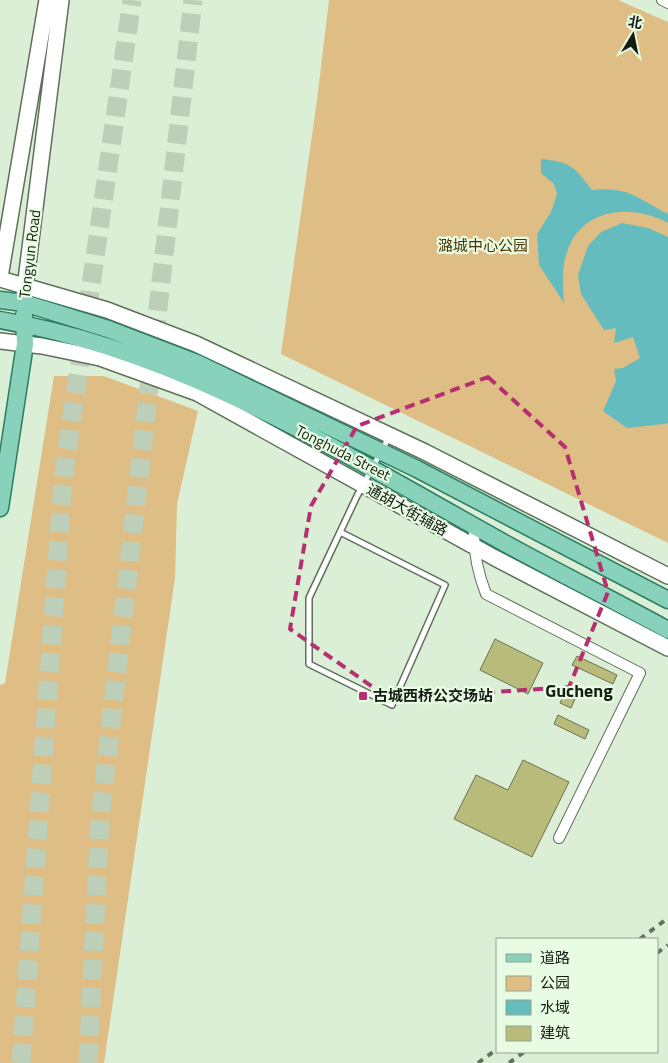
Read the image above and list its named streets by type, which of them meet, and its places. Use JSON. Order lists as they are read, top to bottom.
{
  "streets": {
    "main road": ["Tongyun Road", "Tonghuda Street"],
    "street": ["通胡大街辅路"]
  },
  "crossings": [
    ["Tongyun Road", "Tonghuda Street"],
    ["Tongyun Road", "通胡大街辅路"]
  ],
  "districts": ["Gucheng"],
  "parks": ["潞城中心公园"],
  "places": {
    "transit": ["古城西桥公交场站"]
  },
  "legend": [
    "道路",
    "公园",
    "水域",
    "建筑"
  ],
  "north": "top"
}
